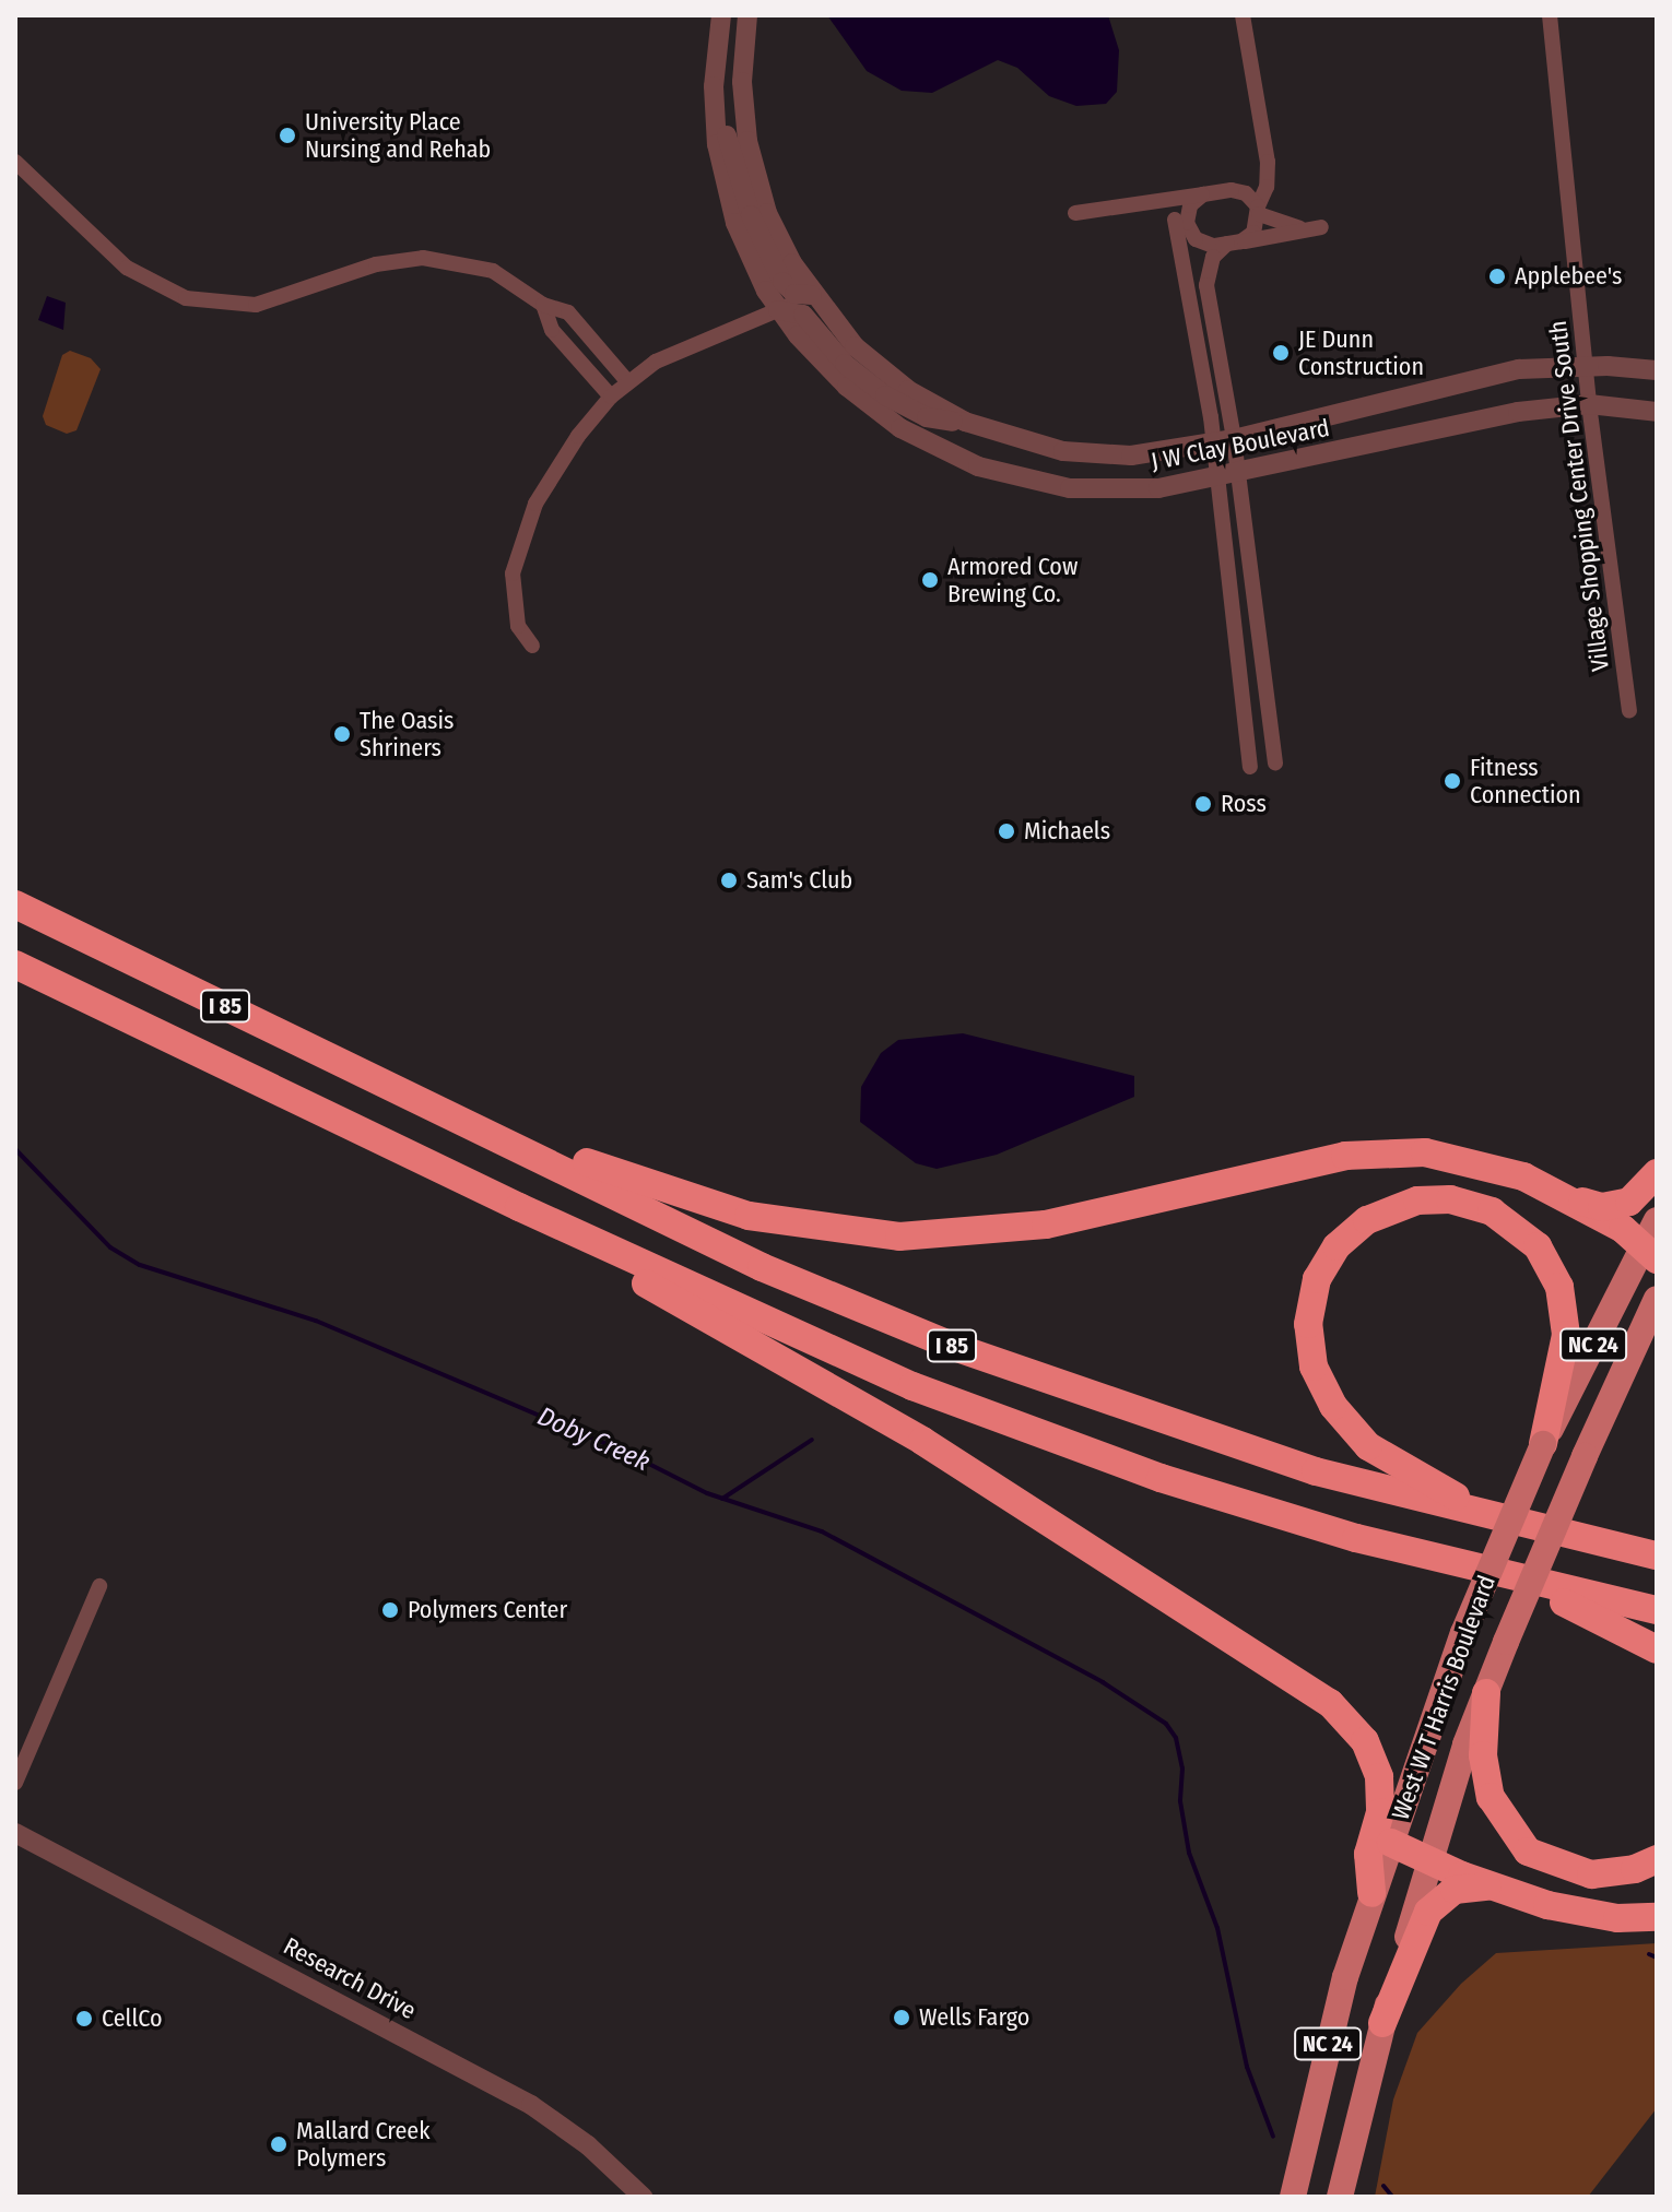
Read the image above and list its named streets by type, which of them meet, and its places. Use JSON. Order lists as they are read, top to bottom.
{
  "streets": {
    "highway": ["I 85"],
    "main road": ["NC 24", "West W T Harris Boulevard"],
    "street": ["J W Clay Boulevard", "Village Shopping Center Drive South", "Research Drive"]
  },
  "crossings": [
    ["J W Clay Boulevard", "Village Shopping Center Drive South"]
  ],
  "water": ["Doby Creek"],
  "places": [
    "University Place Nursing and Rehab",
    "Applebee's",
    "JE Dunn Construction",
    "Armored Cow Brewing Co.",
    "The Oasis Shriners",
    "Fitness Connection",
    "Ross",
    "Michaels",
    "Sam's Club",
    "Polymers Center",
    "Wells Fargo",
    "CellCo",
    "Mallard Creek Polymers"
  ]
}
